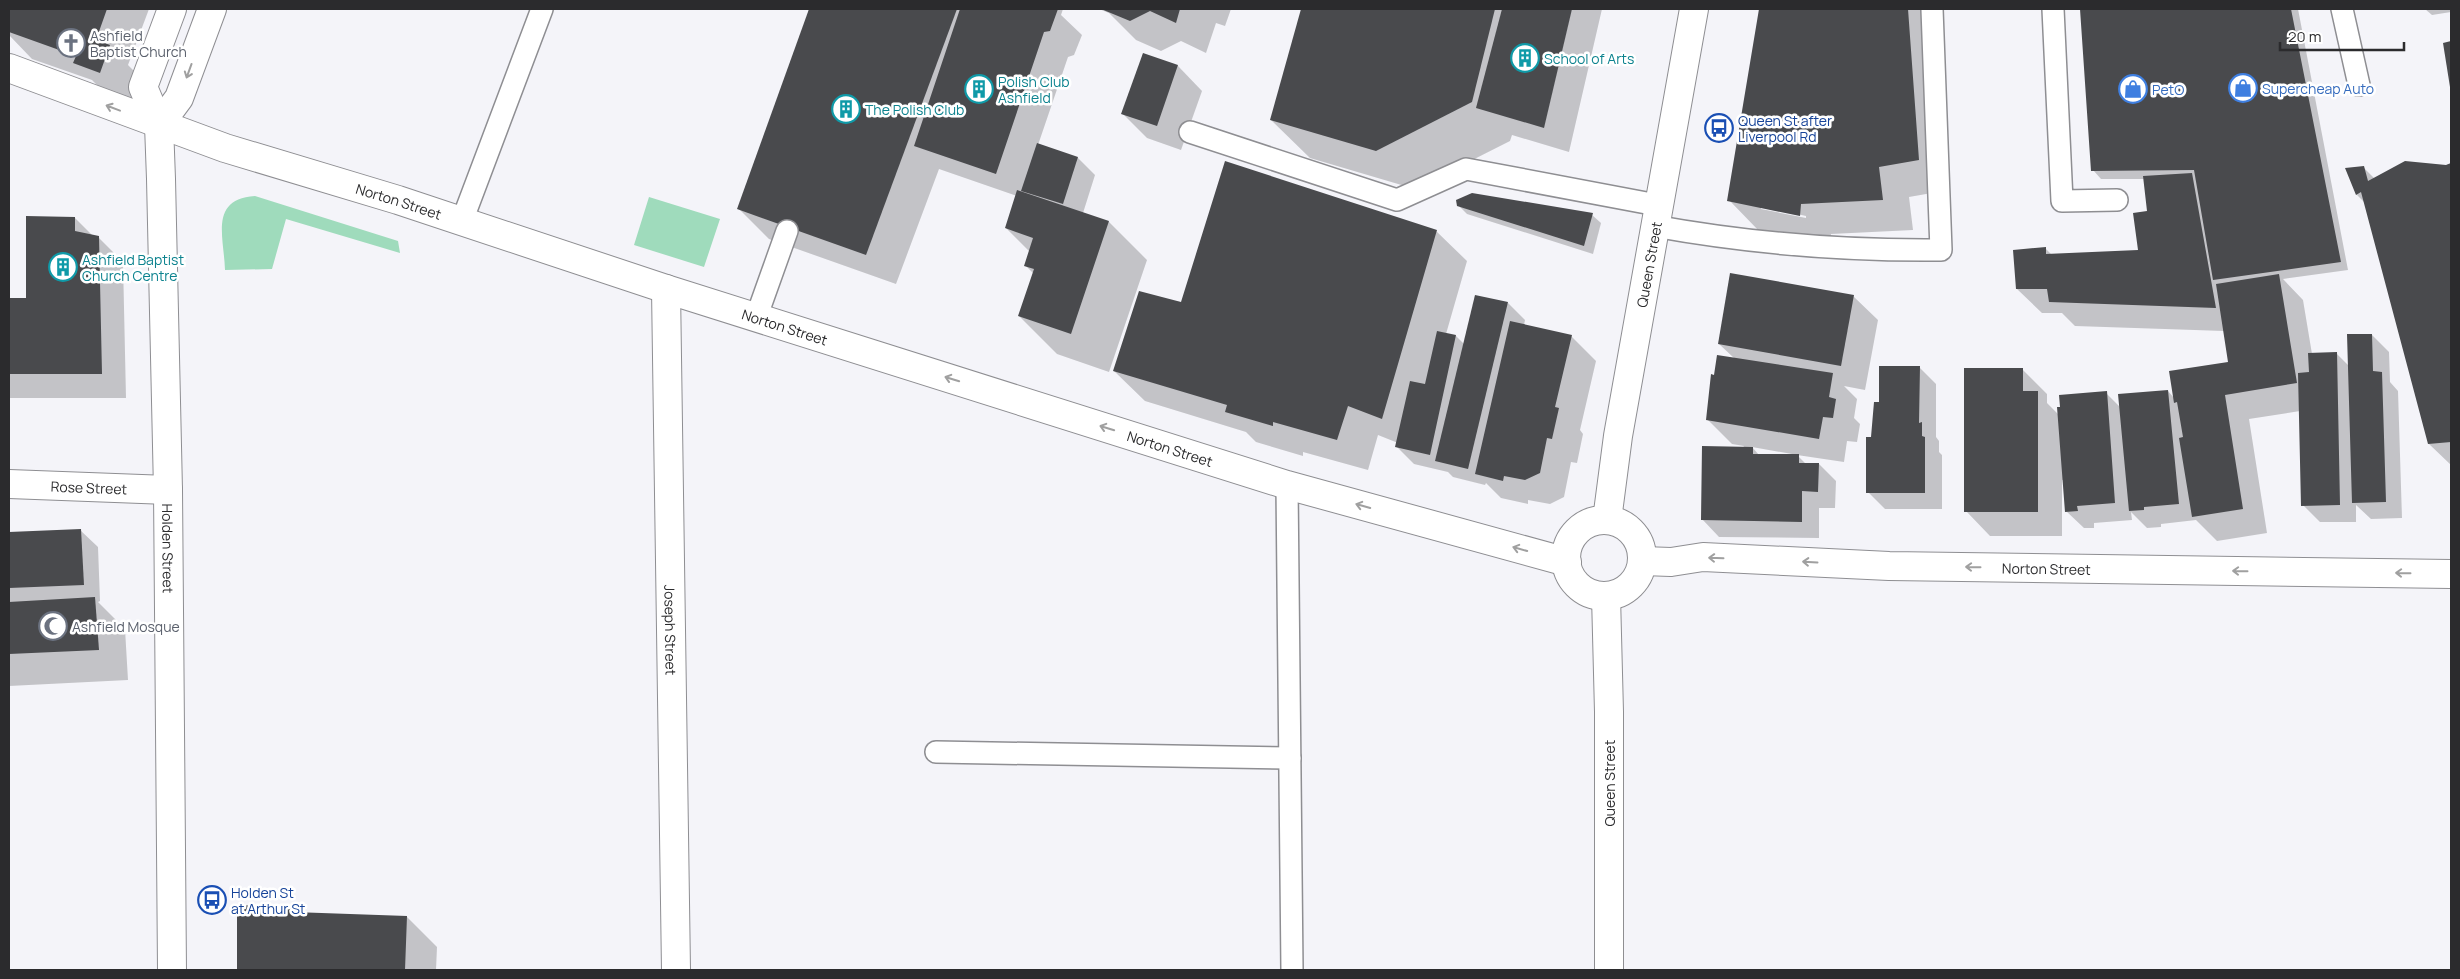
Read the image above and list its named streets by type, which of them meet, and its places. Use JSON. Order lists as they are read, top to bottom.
{
  "streets": {
    "street": [
      "Norton Street",
      "Queen Street",
      "Rose Street",
      "Holden Street",
      "Joseph Street"
    ]
  },
  "crossings": [
    ["Norton Street", "Queen Street"],
    ["Norton Street", "Holden Street"],
    ["Norton Street", "Joseph Street"],
    ["Rose Street", "Holden Street"]
  ],
  "one_way": ["Norton Street"],
  "places": {
    "church": ["Ashfield Baptist Church"],
    "building": [
      "School of Arts",
      "Polish Club Ashfield",
      "The Polish Club",
      "Ashfield Baptist Church Centre"
    ],
    "shop": ["Supercheap Auto", "PetO"],
    "bus stop": ["Queen St after Liverpool Rd", "Holden St at Arthur St"],
    "mosque": ["Ashfield Mosque"]
  },
  "scale_bar": "20 m"
}
